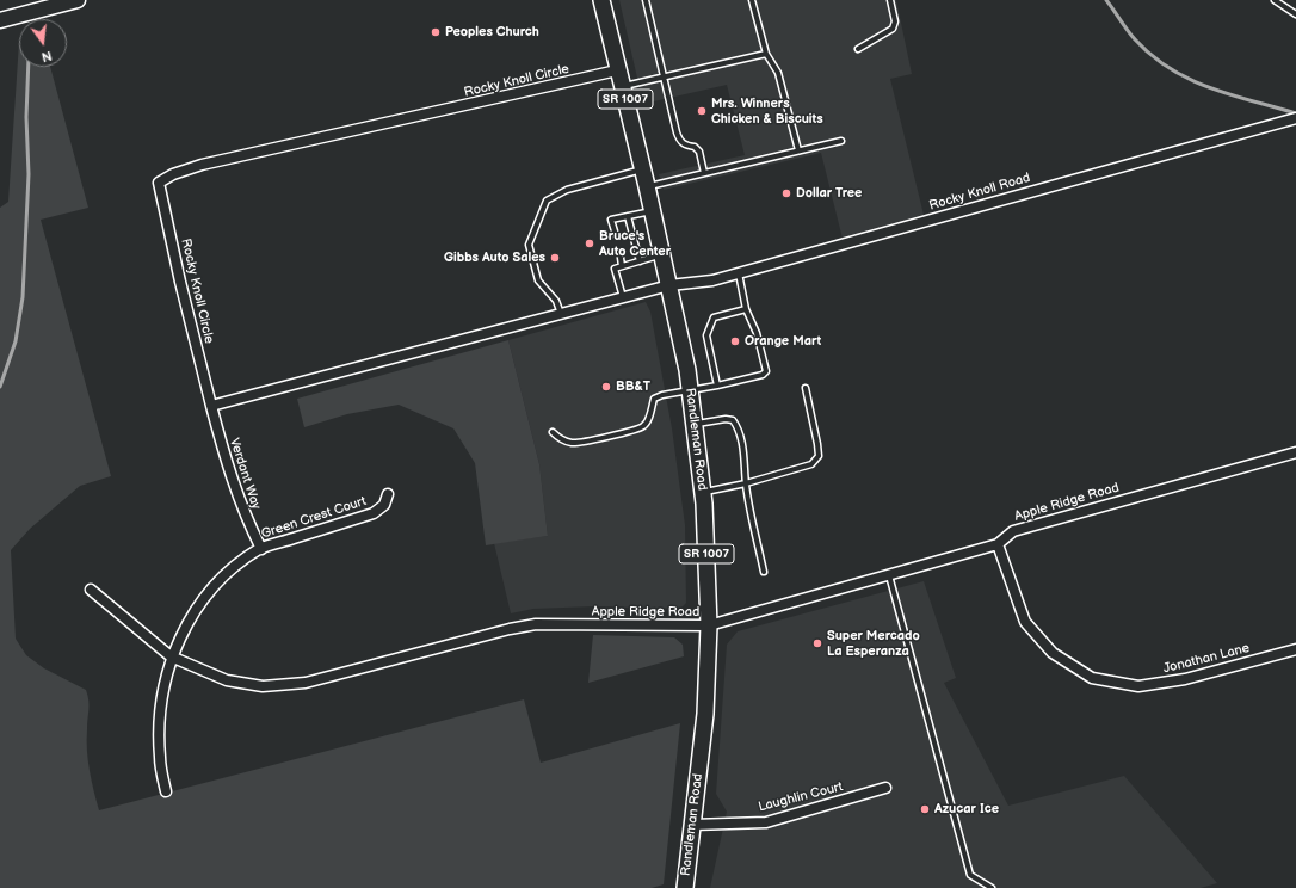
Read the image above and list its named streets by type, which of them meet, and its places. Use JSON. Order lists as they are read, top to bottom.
{
  "streets": {
    "main road": ["SR 1007", "Randleman Road"],
    "street": [
      "Rocky Knoll Circle",
      "Rocky Knoll Road",
      "Verdant Way",
      "Apple Ridge Road",
      "Green Crest Court",
      "Jonathan Lane",
      "Laughlin Court"
    ]
  },
  "crossings": [
    ["Rocky Knoll Circle", "Randleman Road"],
    ["Rocky Knoll Circle", "Verdant Way"],
    ["Rocky Knoll Road", "Randleman Road"],
    ["Randleman Road", "Apple Ridge Road"],
    ["Randleman Road", "Laughlin Court"],
    ["Verdant Way", "Green Crest Court"],
    ["Apple Ridge Road", "Green Crest Court"],
    ["Apple Ridge Road", "Jonathan Lane"]
  ],
  "places": [
    "Peoples Church",
    "Mrs. Winners Chicken & Biscuits",
    "Dollar Tree",
    "Bruce's Auto Center",
    "Gibbs Auto Sales",
    "Orange Mart",
    "BB&T",
    "Super Mercado La Esperanza",
    "Azucar Ice"
  ],
  "north": "bottom"
}
